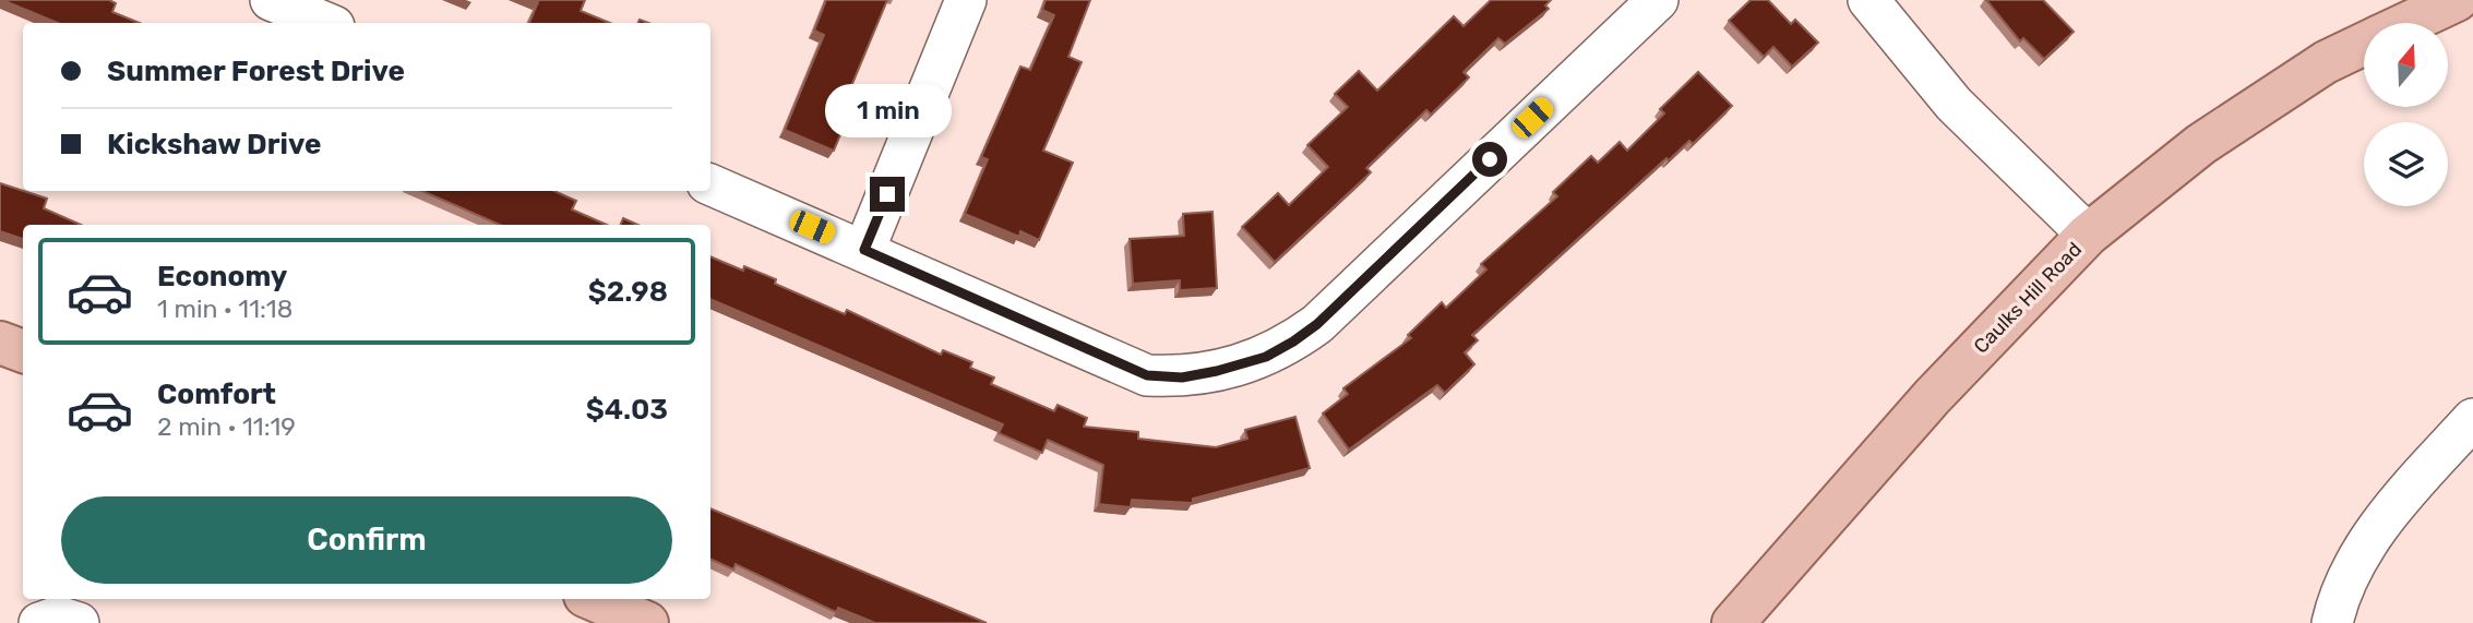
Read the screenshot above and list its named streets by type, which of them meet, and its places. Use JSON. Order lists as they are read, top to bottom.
{
  "streets": {
    "main road": ["Caulks Hill Road"]
  },
  "north": "top",
  "page": {
    "banner": ["Summer Forest Drive", "Kickshaw Drive"],
    "bubble": "1 min",
    "list": [
      {
        "name": "Economy",
        "note": "1 min · 11:18",
        "value": "$2.98"
      },
      {
        "name": "Comfort",
        "note": "2 min · 11:19",
        "value": "$4.03"
      }
    ],
    "buttons": "Confirm"
  }
}
